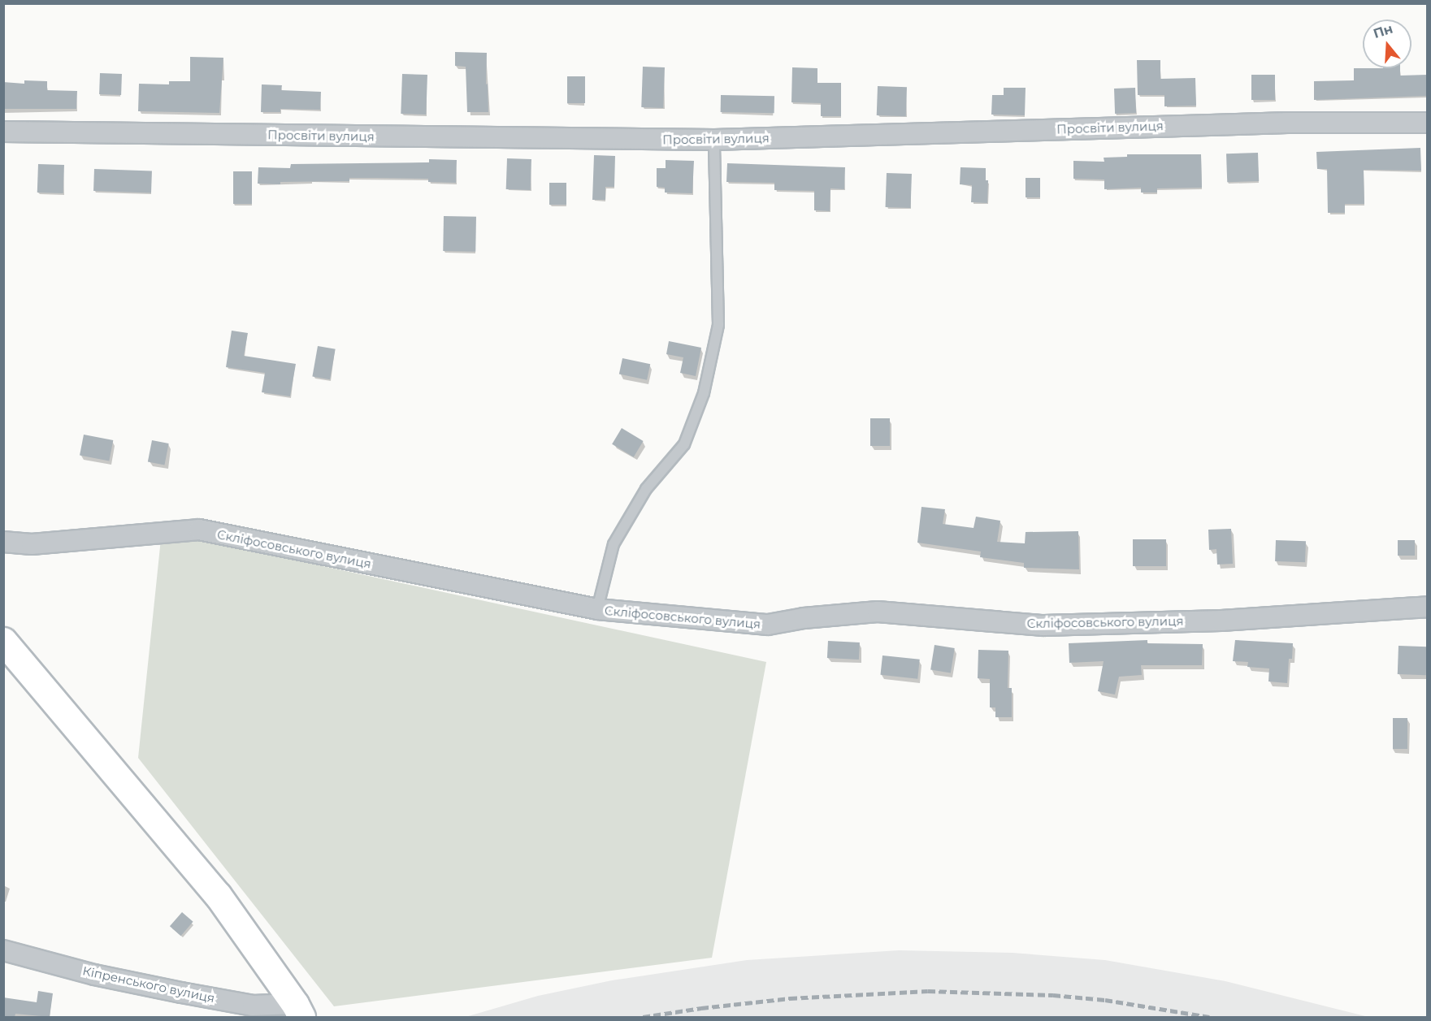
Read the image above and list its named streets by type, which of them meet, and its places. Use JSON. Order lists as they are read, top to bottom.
{
  "streets": {
    "street": ["Просвіти вулиця", "Скліфосовського вулиця", "Кіпренського вулиця"]
  },
  "north": "top"
}
